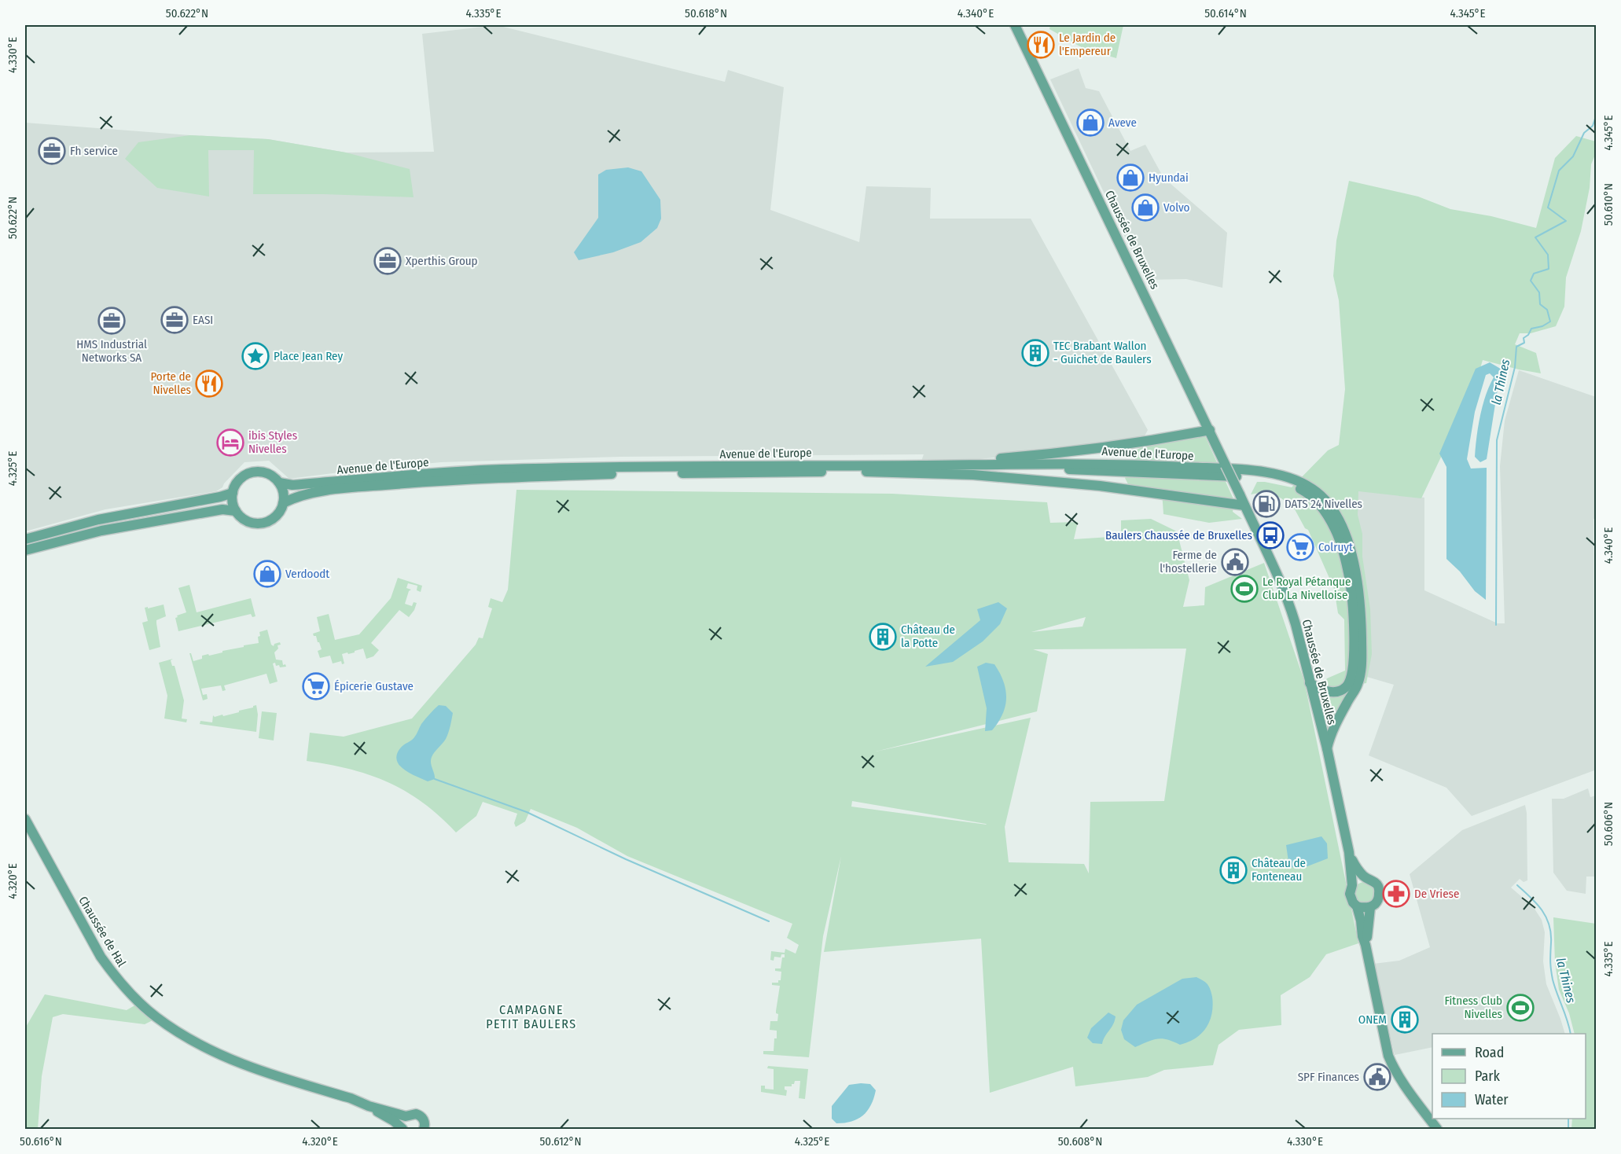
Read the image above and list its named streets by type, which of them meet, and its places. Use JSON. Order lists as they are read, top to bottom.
{
  "streets": {
    "main road": ["Chaussée de Bruxelles", "Avenue de l'Europe", "Chaussée de Hal"]
  },
  "districts": ["CAMPAGNE PETIT BAULERS"],
  "water": ["la Thines"],
  "places": {
    "restaurant": ["Le Jardin de l'Empereur", "Porte de Nivelles"],
    "shop": [
      "Aveve",
      "Hyundai",
      "Volvo",
      "Verdoodt"
    ],
    "office": [
      "Fh service",
      "Xperthis Group",
      "EASI",
      "HMS Industrial Networks SA"
    ],
    "building": [
      "TEC Brabant Wallon - Guichet de Baulers",
      "Château de la Potte",
      "Château de Fonteneau",
      "ONEM"
    ],
    "place": ["Place Jean Rey"],
    "hotel": ["ibis Styles Nivelles"],
    "fuel station": ["DATS 24 Nivelles"],
    "bus stop": ["Baulers Chaussée de Bruxelles"],
    "supermarket": ["Colruyt", "Épicerie Gustave"],
    "public building": ["Ferme de l'hostellerie", "SPF Finances"],
    "sports": ["Le Royal Pétanque Club La Nivelloise", "Fitness Club Nivelles"],
    "pharmacy": ["De Vriese"]
  },
  "legend": ["Road", "Park", "Water"],
  "coordinates": [
    "50.622°N",
    "4.335°E",
    "50.618°N",
    "4.340°E",
    "50.614°N",
    "4.345°E",
    "4.330°E",
    "50.610°N",
    "4.325°E",
    "50.606°N",
    "4.320°E",
    "50.616°N",
    "50.612°N",
    "50.608°N"
  ]
}
